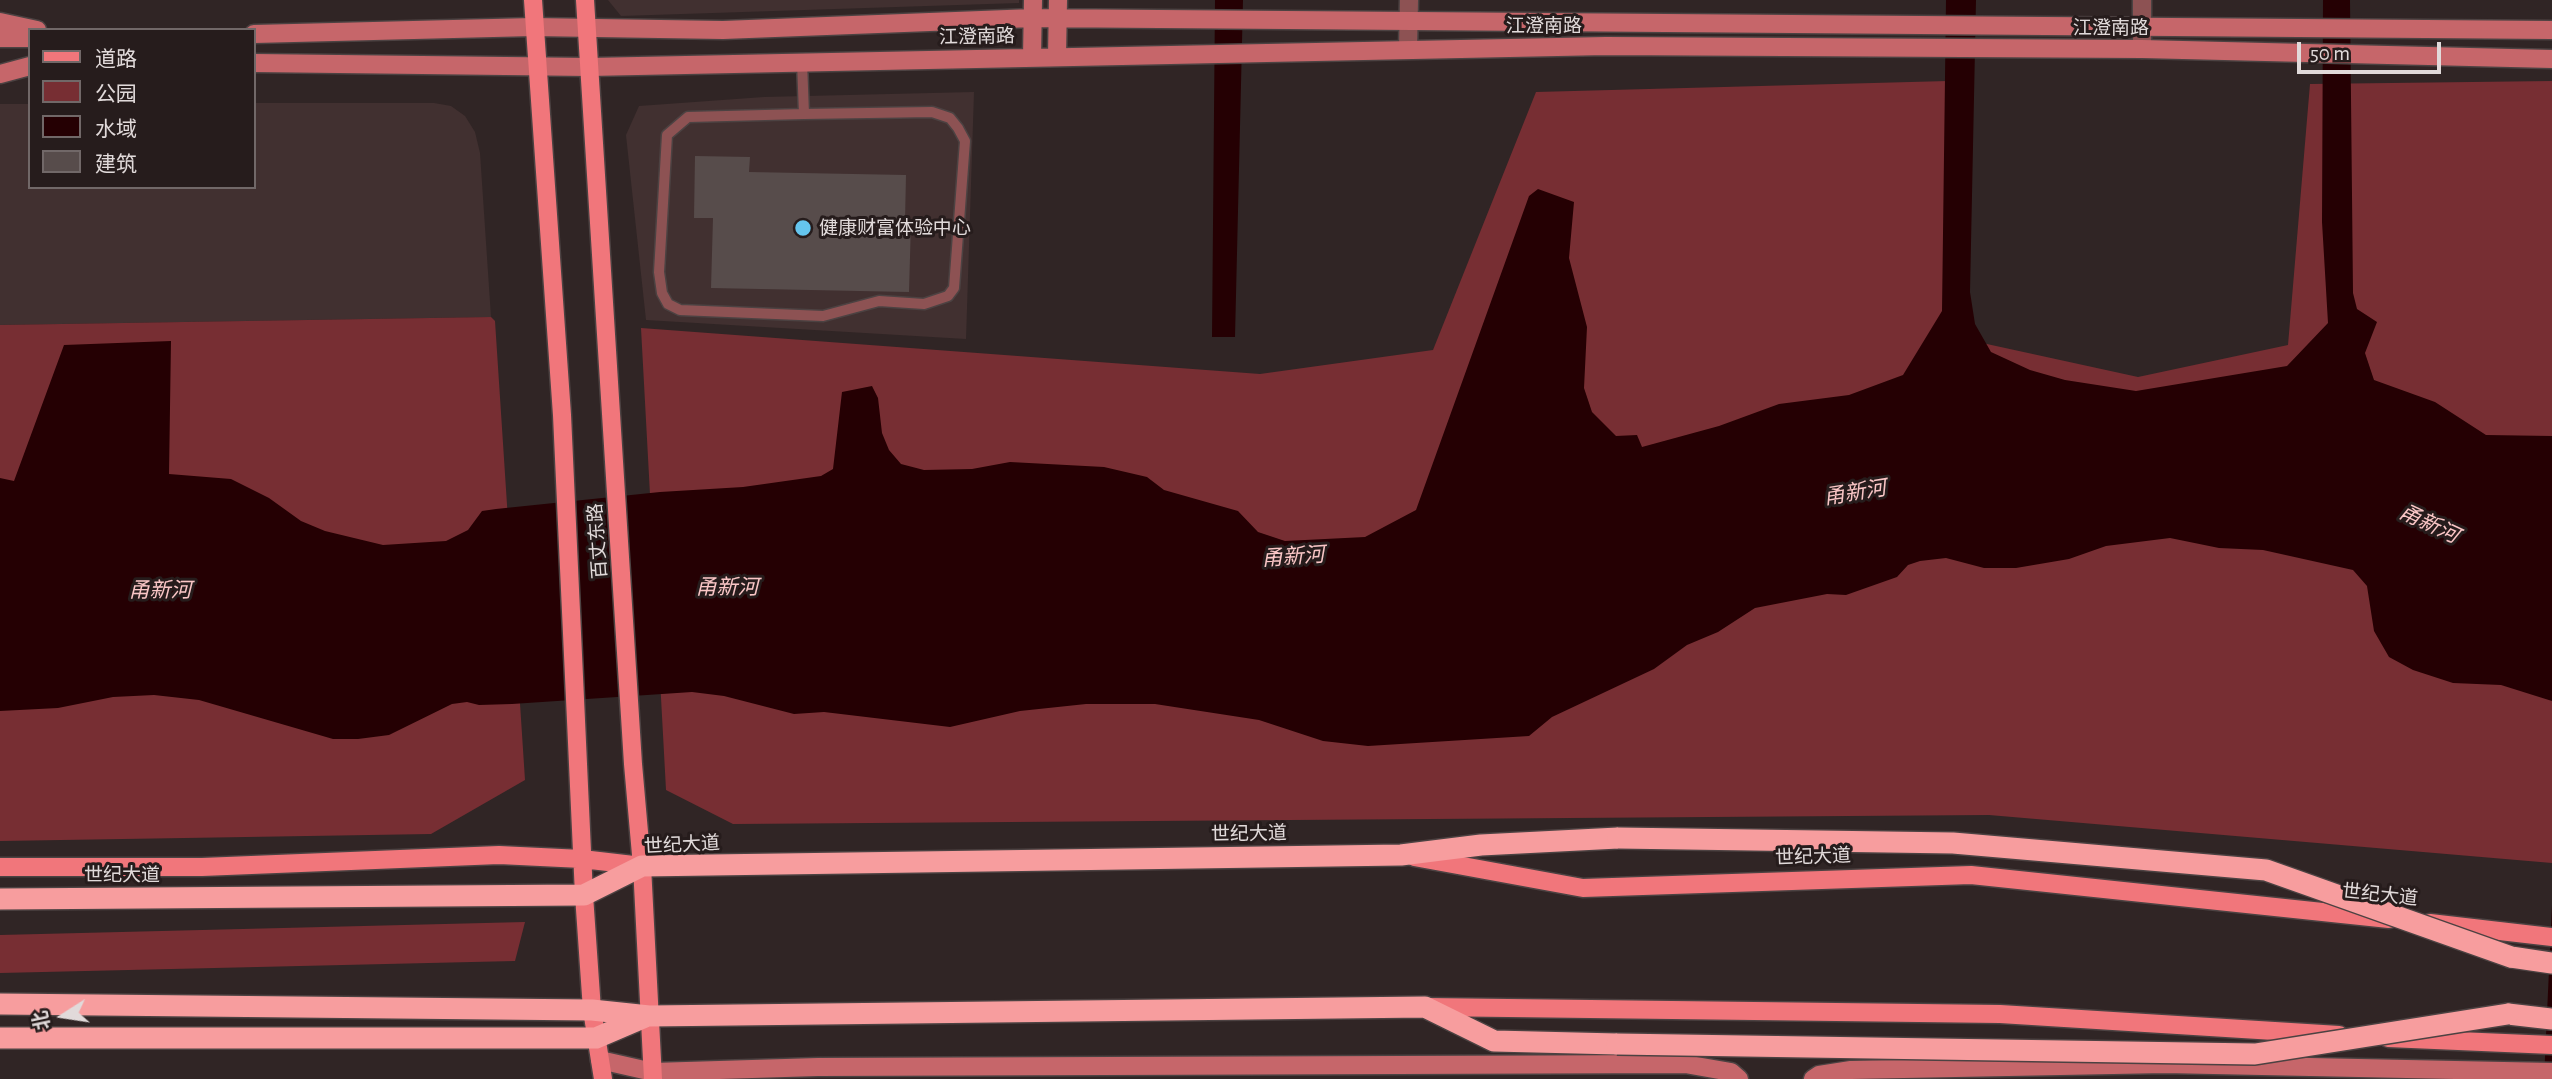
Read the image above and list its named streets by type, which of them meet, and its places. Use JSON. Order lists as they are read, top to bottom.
{
  "streets": {
    "highway": ["世纪大道"],
    "main road": ["江澄南路", "百丈东路"]
  },
  "crossings": [
    ["江澄南路", "百丈东路"],
    ["百丈东路", "世纪大道"]
  ],
  "water": ["甬新河"],
  "places": ["健康财富体验中心"],
  "legend": [
    "道路",
    "公园",
    "水域",
    "建筑"
  ],
  "scale_bar": "50 m",
  "north": "left"
}
